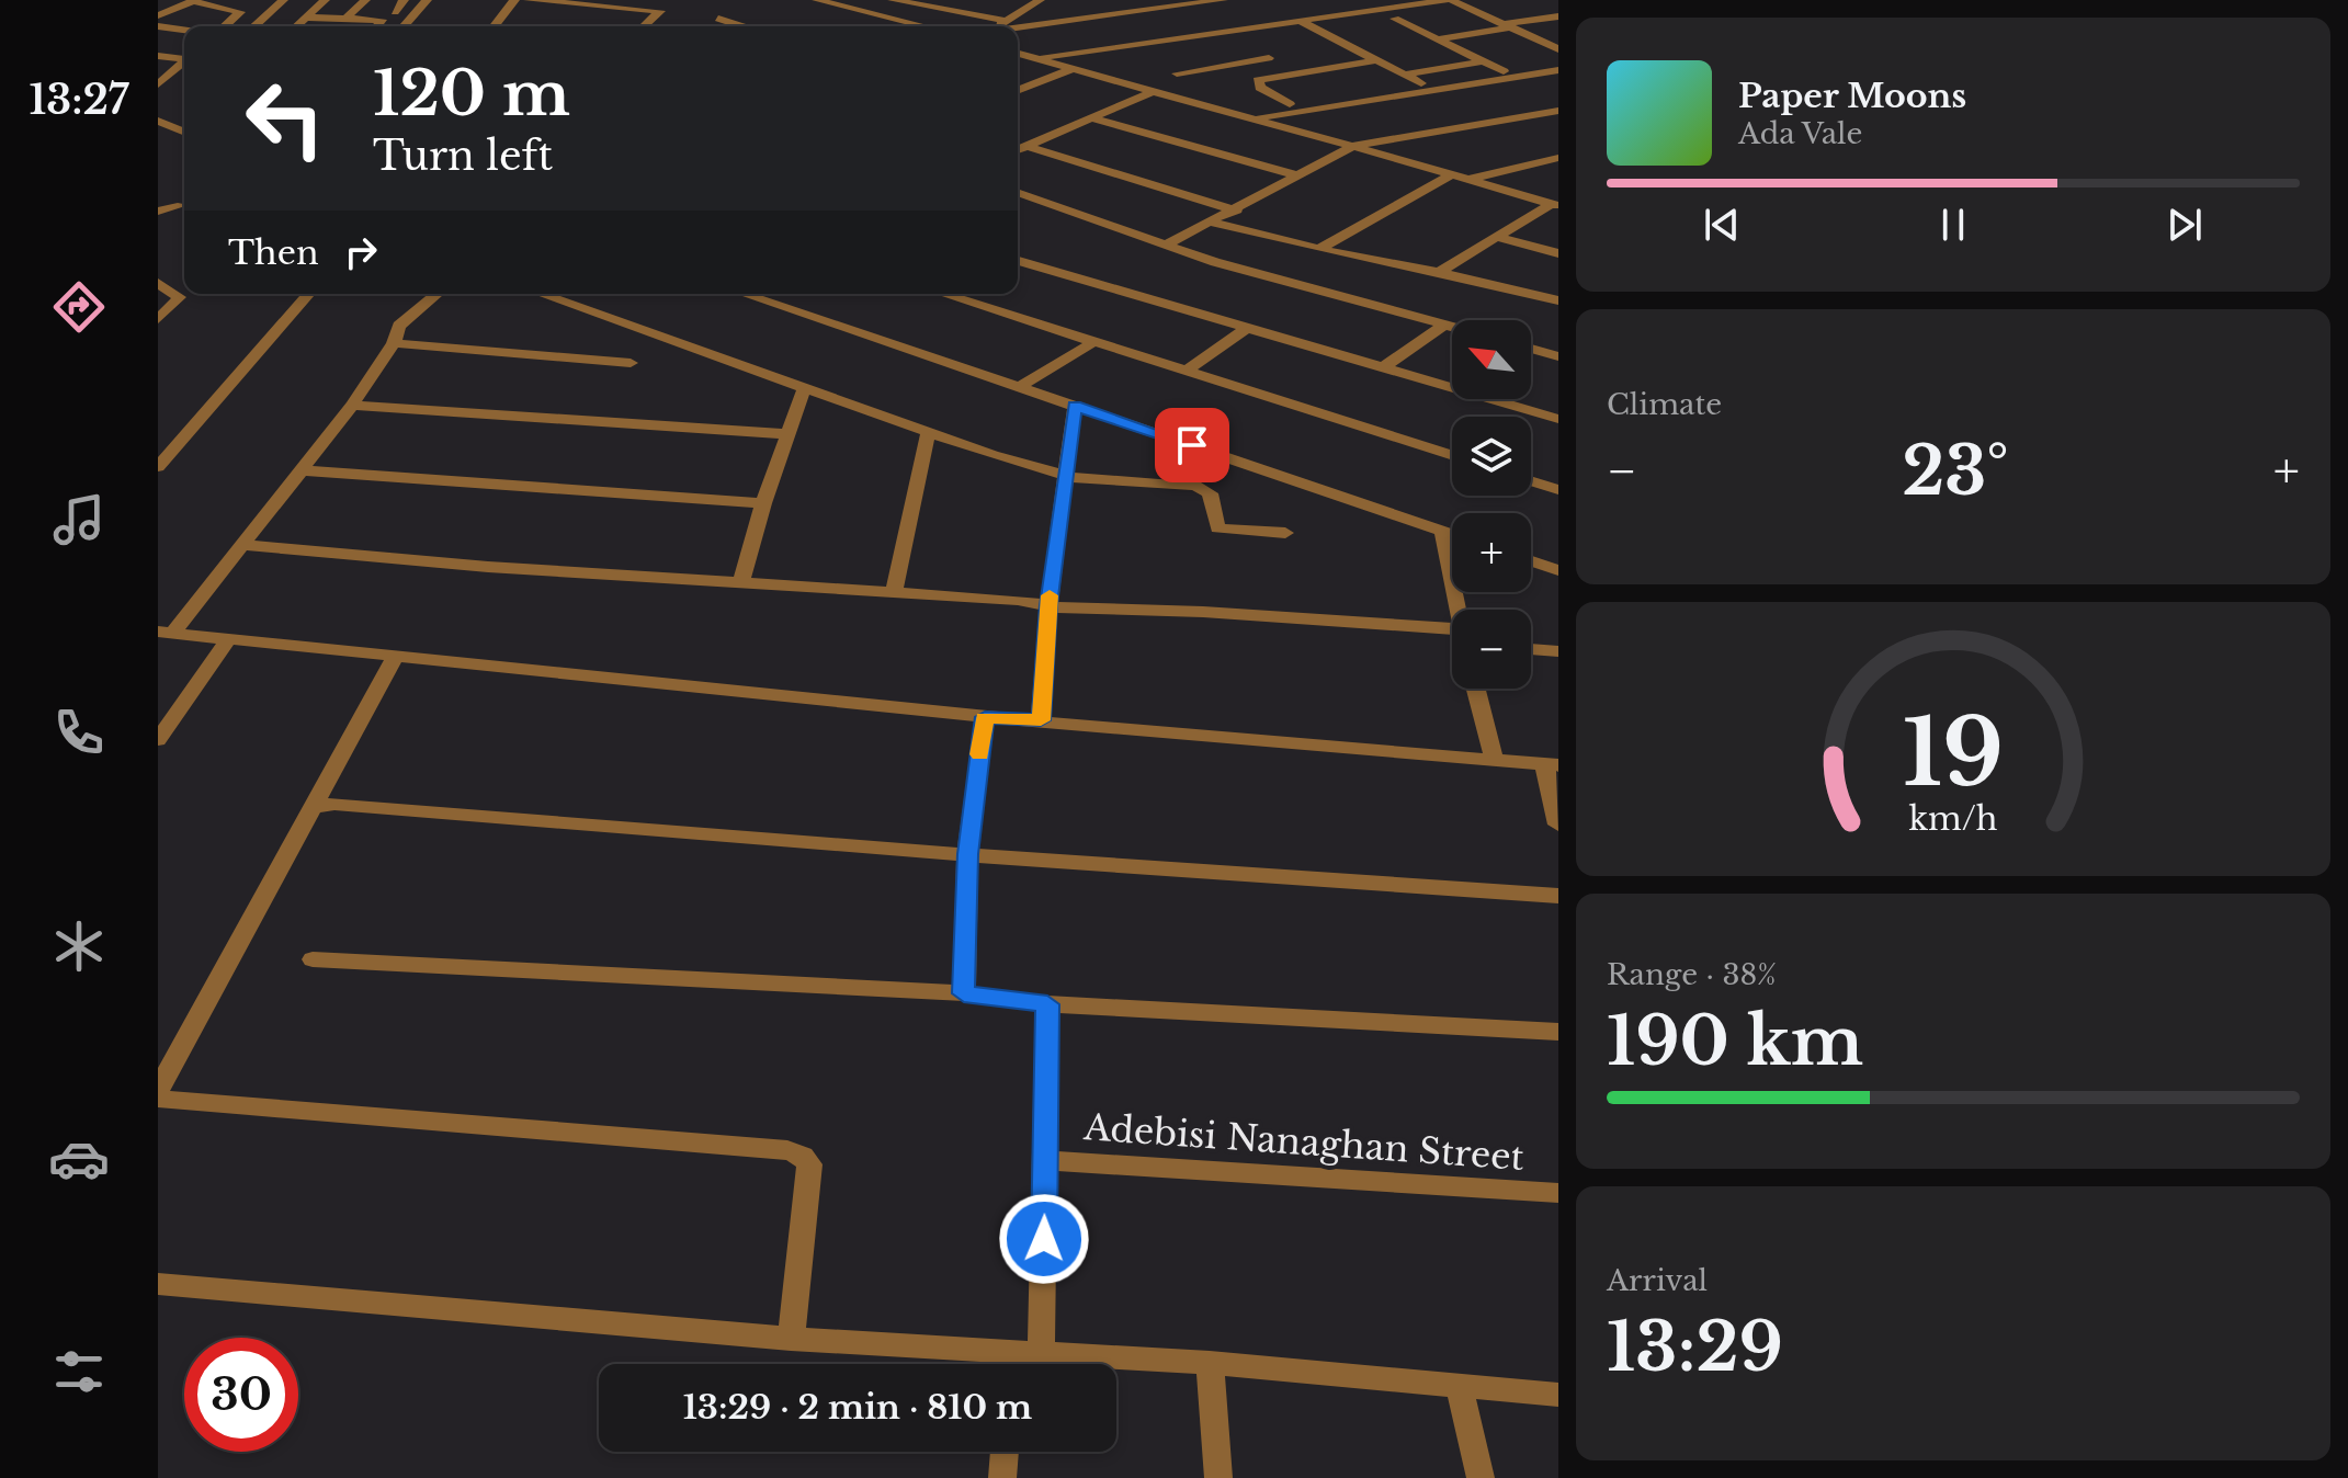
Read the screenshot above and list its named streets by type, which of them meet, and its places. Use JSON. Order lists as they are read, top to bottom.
{
  "streets": {
    "street": ["Adebisi Nanaghan Street"]
  },
  "north": "top left",
  "page": {
    "tabs": "13:27",
    "turn": ["120 m", "Turn left"],
    "song": ["Paper Moons", "Ada Vale"],
    "then": "Then",
    "tile": [
      "Climate",
      ["Range · 38%", "190 km"],
      ["Arrival", "13:29"]
    ],
    "map_buttons": ["+", "−"],
    "heat": ["−", "23°", "+"],
    "limit": "30",
    "trip": "13:29 · 2 min · 810 m",
    "gauge": ["19", "km/h"]
  }
}
